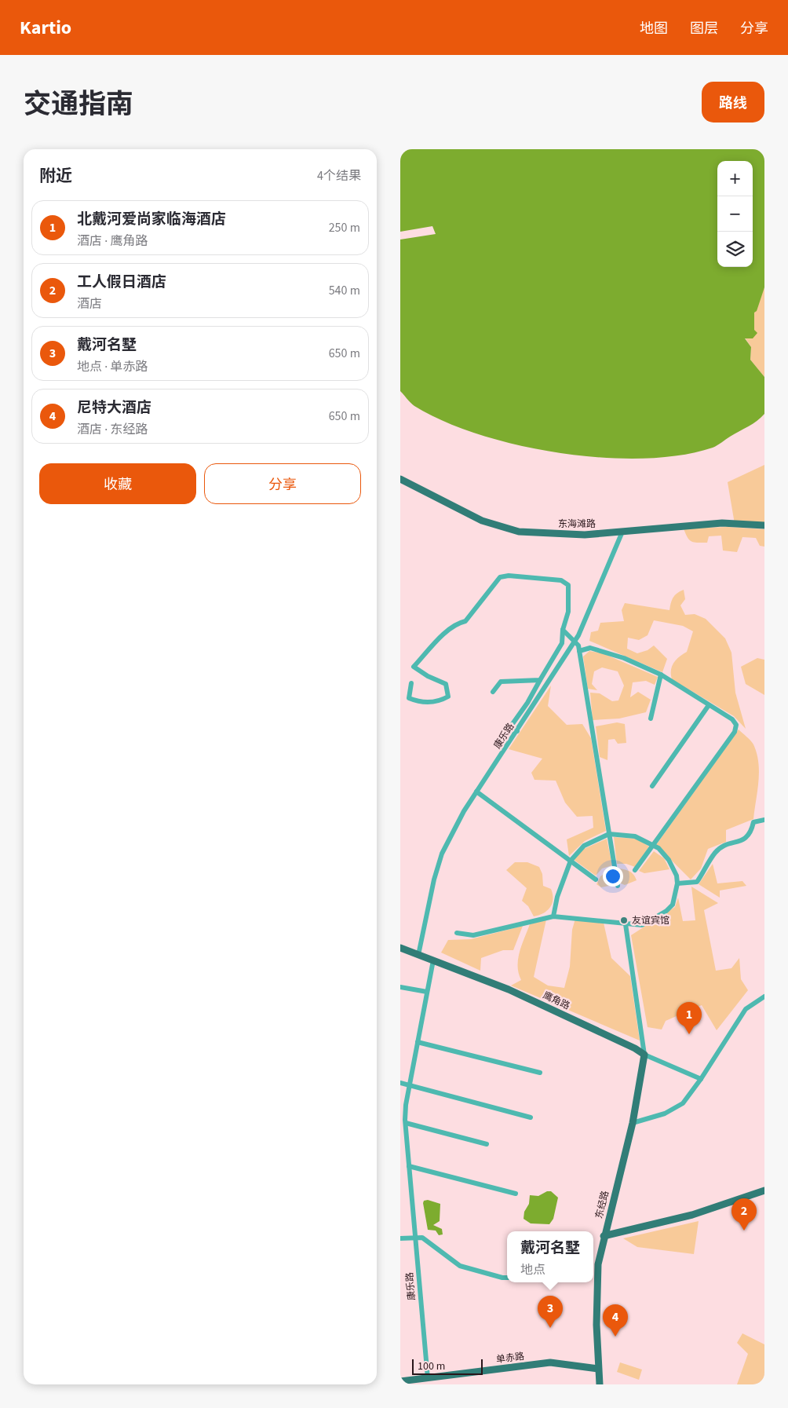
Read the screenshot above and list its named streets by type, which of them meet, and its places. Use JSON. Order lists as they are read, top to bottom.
{
  "streets": {
    "main road": [
      "东海滩路",
      "鹰角路",
      "东经路",
      "单赤路"
    ],
    "street": ["康乐路"]
  },
  "crossings": [
    ["东海滩路", "康乐路"],
    ["康乐路", "鹰角路"],
    ["康乐路", "单赤路"],
    ["鹰角路", "东经路"],
    ["东经路", "单赤路"]
  ],
  "places": ["友谊宾馆"],
  "scale_bar": "100 m",
  "page": {
    "header": "Kartio",
    "nav": ["地图", "图层", "分享"],
    "title": "交通指南",
    "buttons": [
      "路线",
      ["收藏", "分享"]
    ],
    "heading": ["附近", "4个结果"],
    "map_buttons": ["+", "−"],
    "list": [
      {
        "mark": "1",
        "name": "北戴河爱尚家临海酒店",
        "note": "酒店 · 鹰角路",
        "value": "250 m"
      },
      {
        "mark": "2",
        "name": "工人假日酒店",
        "note": "酒店",
        "value": "540 m"
      },
      {
        "mark": "3",
        "name": "戴河名墅",
        "note": "地点 · 单赤路",
        "value": "650 m"
      },
      {
        "mark": "4",
        "name": "尼特大酒店",
        "note": "酒店 · 东经路",
        "value": "650 m"
      }
    ],
    "pins": [
      "1",
      "2",
      "3",
      "4"
    ],
    "popup": ["戴河名墅", "地点"],
    "scale": "100 m"
  }
}
